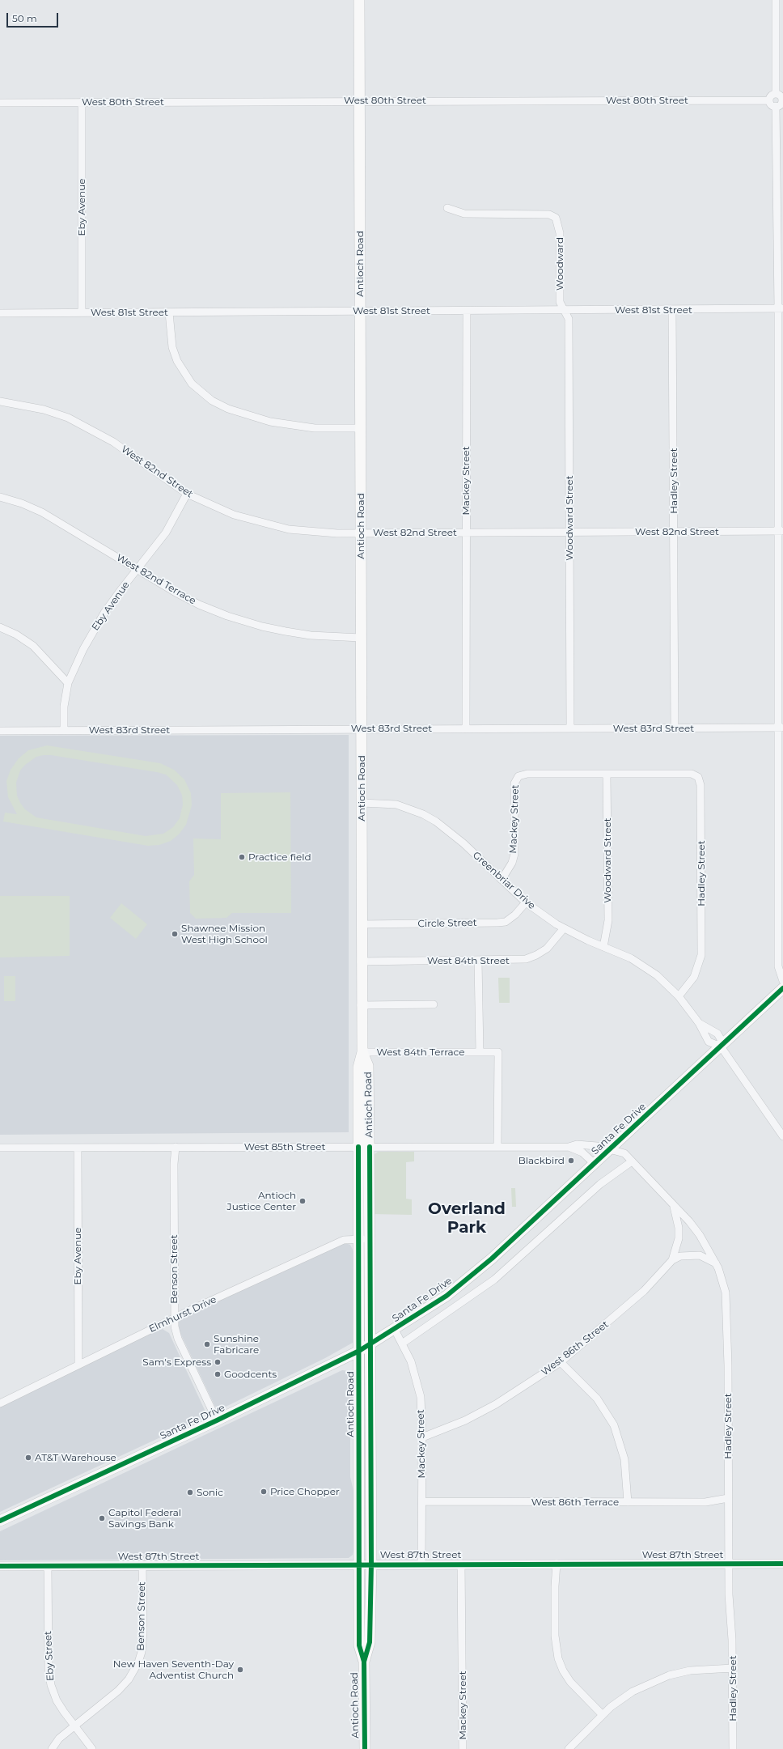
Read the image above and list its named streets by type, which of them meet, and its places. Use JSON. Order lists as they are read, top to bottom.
{
  "streets": {
    "main road": ["Antioch Road", "Santa Fe Drive"],
    "street": [
      "West 80th Street",
      "Eby Avenue",
      "Woodward",
      "West 81st Street",
      "West 82nd Street",
      "Mackey Street",
      "Hadley Street",
      "Woodward Street",
      "West 82nd Terrace",
      "West 83rd Street",
      "Greenbriar Drive",
      "Circle Street",
      "West 84th Street",
      "West 84th Terrace",
      "West 85th Street",
      "Benson Street",
      "Elmhurst Drive",
      "West 86th Street",
      "West 86th Terrace",
      "West 87th Street",
      "Eby Street"
    ]
  },
  "crossings": [
    ["West 80th Street", "Eby Avenue"],
    ["West 80th Street", "Antioch Road"],
    ["Eby Avenue", "West 81st Street"],
    ["Eby Avenue", "West 82nd Street"],
    ["Eby Avenue", "West 82nd Terrace"],
    ["Eby Avenue", "West 83rd Street"],
    ["Eby Avenue", "West 85th Street"],
    ["Eby Avenue", "Elmhurst Drive"],
    ["Antioch Road", "West 81st Street"],
    ["Antioch Road", "West 82nd Street"],
    ["Antioch Road", "West 82nd Terrace"],
    ["Antioch Road", "West 83rd Street"],
    ["Antioch Road", "Greenbriar Drive"],
    ["Antioch Road", "Circle Street"],
    ["Antioch Road", "West 84th Street"],
    ["Antioch Road", "West 84th Terrace"],
    ["Antioch Road", "Santa Fe Drive"],
    ["Antioch Road", "West 85th Street"],
    ["Antioch Road", "Elmhurst Drive"],
    ["Antioch Road", "West 87th Street"],
    ["Woodward", "West 81st Street"],
    ["Woodward", "Woodward Street"],
    ["West 81st Street", "Mackey Street"],
    ["West 81st Street", "Hadley Street"],
    ["West 81st Street", "Woodward Street"],
    ["West 82nd Street", "Mackey Street"],
    ["West 82nd Street", "Hadley Street"],
    ["West 82nd Street", "Woodward Street"],
    ["Mackey Street", "Hadley Street"],
    ["Mackey Street", "Woodward Street"],
    ["Mackey Street", "West 83rd Street"],
    ["Mackey Street", "Greenbriar Drive"],
    ["Mackey Street", "Santa Fe Drive"],
    ["Mackey Street", "West 86th Street"],
    ["Mackey Street", "West 86th Terrace"],
    ["Mackey Street", "West 87th Street"],
    ["Hadley Street", "Woodward Street"],
    ["Hadley Street", "West 83rd Street"],
    ["Hadley Street", "Greenbriar Drive"],
    ["Hadley Street", "Santa Fe Drive"],
    ["Hadley Street", "West 85th Street"],
    ["Hadley Street", "West 86th Terrace"],
    ["Hadley Street", "West 87th Street"],
    ["Woodward Street", "West 83rd Street"],
    ["Woodward Street", "Greenbriar Drive"],
    ["Greenbriar Drive", "Circle Street"],
    ["Greenbriar Drive", "West 84th Street"],
    ["Greenbriar Drive", "Santa Fe Drive"],
    ["Santa Fe Drive", "West 85th Street"],
    ["Santa Fe Drive", "Benson Street"],
    ["West 85th Street", "Benson Street"],
    ["Benson Street", "Elmhurst Drive"],
    ["Benson Street", "West 87th Street"],
    ["Benson Street", "Eby Street"],
    ["West 87th Street", "Eby Street"]
  ],
  "districts": ["Overland Park"],
  "places": [
    "Practice field",
    "Shawnee Mission West High School",
    "Blackbird",
    "Antioch Justice Center",
    "Sunshine Fabricare",
    "Sam's Express",
    "Goodcents",
    "AT&T Warehouse",
    "Price Chopper",
    "Sonic",
    "Capitol Federal Savings Bank",
    "New Haven Seventh-Day Adventist Church"
  ],
  "scale_bar": "50 m"
}
